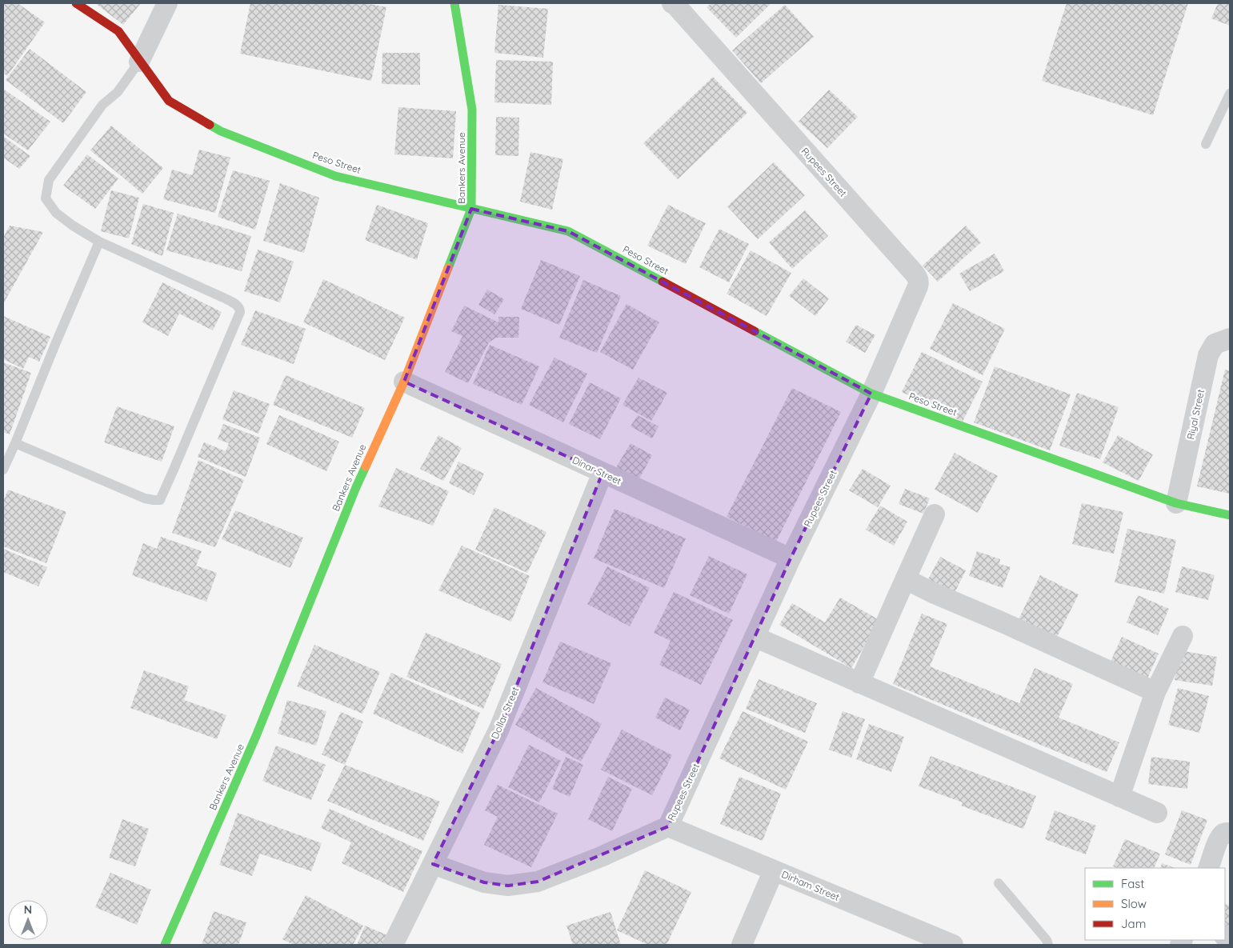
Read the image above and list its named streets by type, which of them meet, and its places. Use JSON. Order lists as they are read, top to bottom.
{
  "streets": {
    "street": [
      "Peso Street",
      "Bankers Avenue",
      "Rupees Street",
      "Riyal Street",
      "Dinar Street",
      "Dollar Street",
      "Dirham Street"
    ]
  },
  "crossings": [
    ["Peso Street", "Bankers Avenue"],
    ["Peso Street", "Rupees Street"],
    ["Peso Street", "Riyal Street"],
    ["Bankers Avenue", "Dinar Street"],
    ["Rupees Street", "Dinar Street"],
    ["Rupees Street", "Dollar Street"],
    ["Rupees Street", "Dirham Street"],
    ["Dinar Street", "Dollar Street"]
  ],
  "legend": ["Fast", "Slow", "Jam"],
  "north": "top"
}
